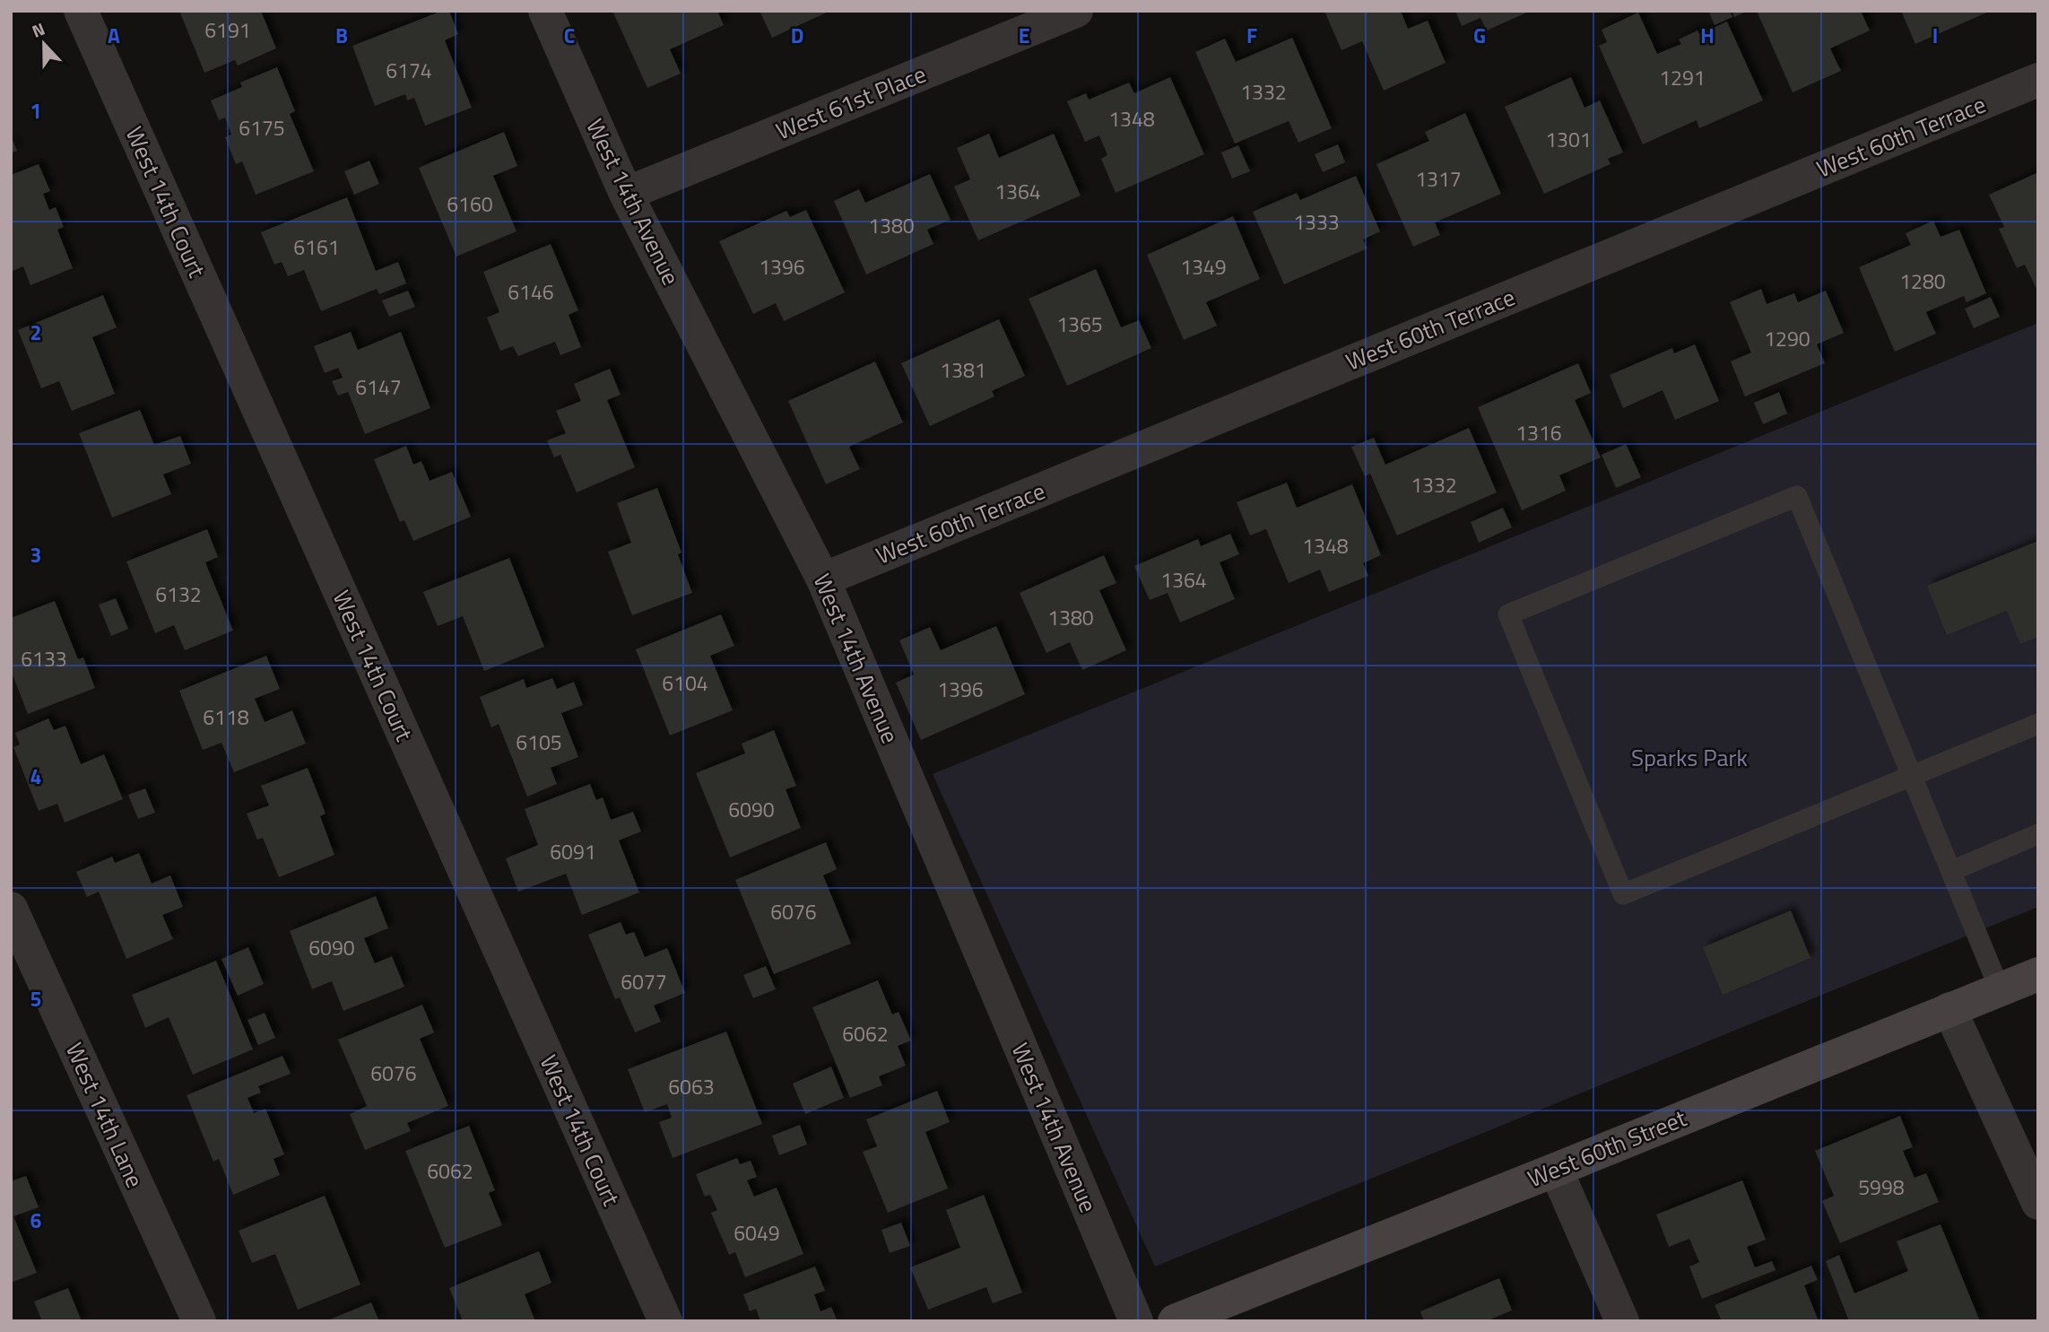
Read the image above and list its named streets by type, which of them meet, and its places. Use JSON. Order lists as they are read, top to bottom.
{
  "streets": {
    "street": [
      "West 61st Place",
      "West 60th Terrace",
      "West 14th Court",
      "West 14th Avenue",
      "West 14th Lane",
      "West 60th Street"
    ]
  },
  "crossings": [
    ["West 61st Place", "West 14th Avenue"],
    ["West 60th Terrace", "West 14th Avenue"]
  ],
  "parks": ["Sparks Park"],
  "house_numbers": [
    "6191",
    "6174",
    "1291",
    "1332",
    "1348",
    "6175",
    "1301",
    "1317",
    "1364",
    "6160",
    "1333",
    "1380",
    "6161",
    "1396",
    "1349",
    "1280",
    "6146",
    "1365",
    "1290",
    "1381",
    "6147",
    "1316",
    "1332",
    "1348",
    "1364",
    "6132",
    "1380",
    "6133",
    "6104",
    "1396",
    "6118",
    "6105",
    "6090",
    "6091",
    "6076",
    "6090",
    "6077",
    "6062",
    "6076",
    "6063",
    "6062",
    "5998",
    "6049"
  ],
  "north": "top",
  "grid": {
    "columns": [
      "A",
      "B",
      "C",
      "D",
      "E",
      "F",
      "G",
      "H",
      "I"
    ],
    "rows": [
      "1",
      "2",
      "3",
      "4",
      "5",
      "6"
    ]
  }
}
